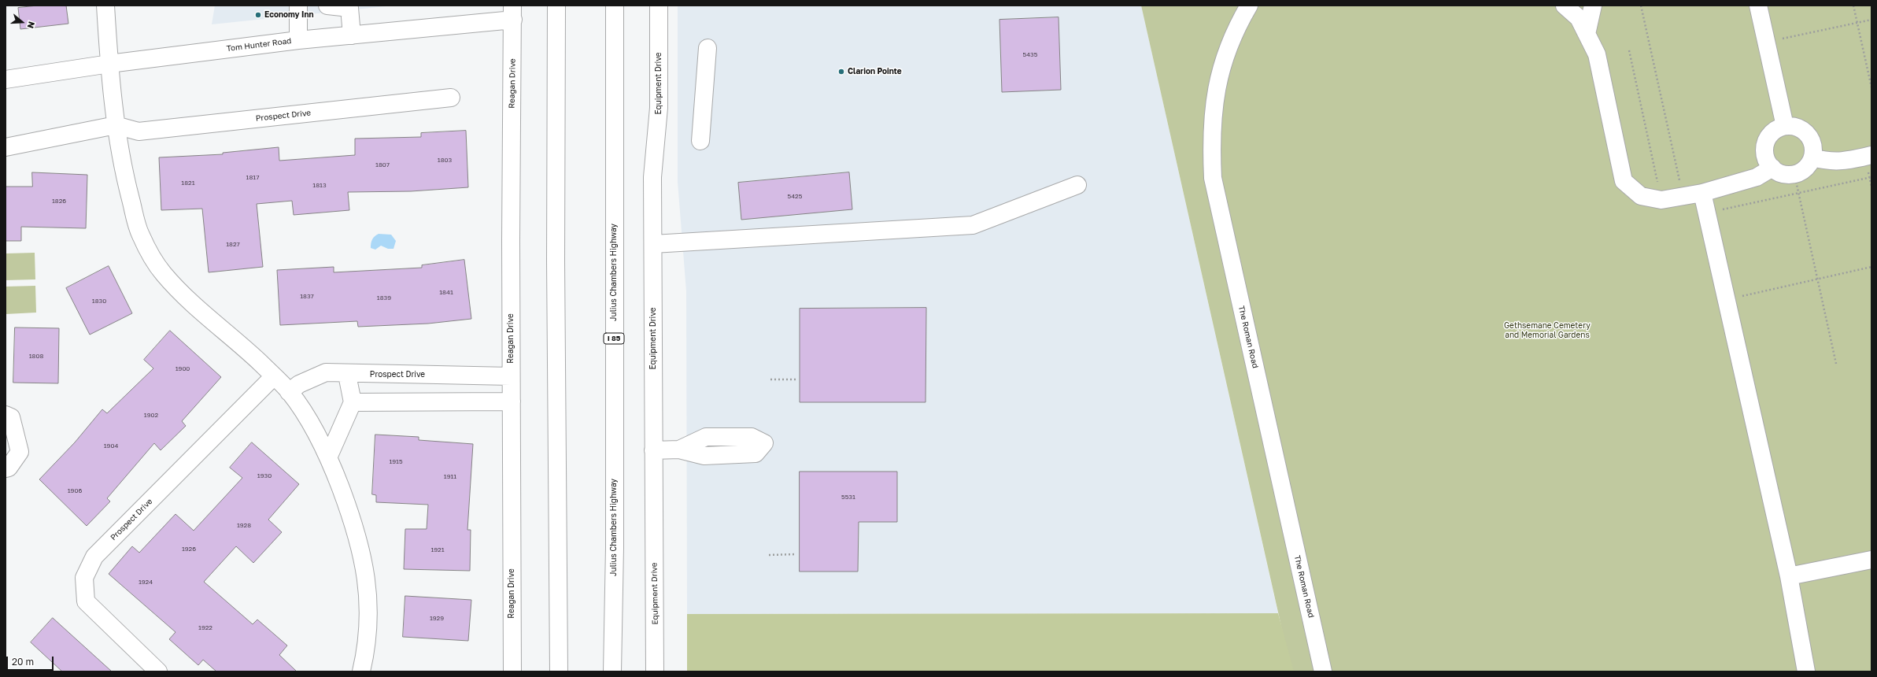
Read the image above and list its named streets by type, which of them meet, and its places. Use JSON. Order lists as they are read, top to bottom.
{
  "streets": {
    "main road": [
      "Tom Hunter Road",
      "Reagan Drive",
      "Equipment Drive",
      "Prospect Drive",
      "Julius Chambers Highway",
      "The Roman Road",
      "I 85"
    ]
  },
  "crossings": [
    ["Tom Hunter Road", "Reagan Drive"],
    ["Reagan Drive", "Prospect Drive"]
  ],
  "parks": ["Gethsemane Cemetery and Memorial Gardens"],
  "places": ["Economy Inn", "Clarion Pointe"],
  "house_numbers": [
    "5435",
    "1803",
    "1807",
    "1817",
    "1821",
    "1813",
    "5425",
    "1826",
    "1827",
    "1841",
    "1837",
    "1839",
    "1830",
    "1808",
    "1900",
    "1902",
    "1904",
    "1915",
    "1930",
    "1911",
    "1906",
    "5531",
    "1928",
    "1926",
    "1921",
    "1924",
    "1929",
    "1922"
  ],
  "scale_bar": "20 m",
  "north": "right"
}
